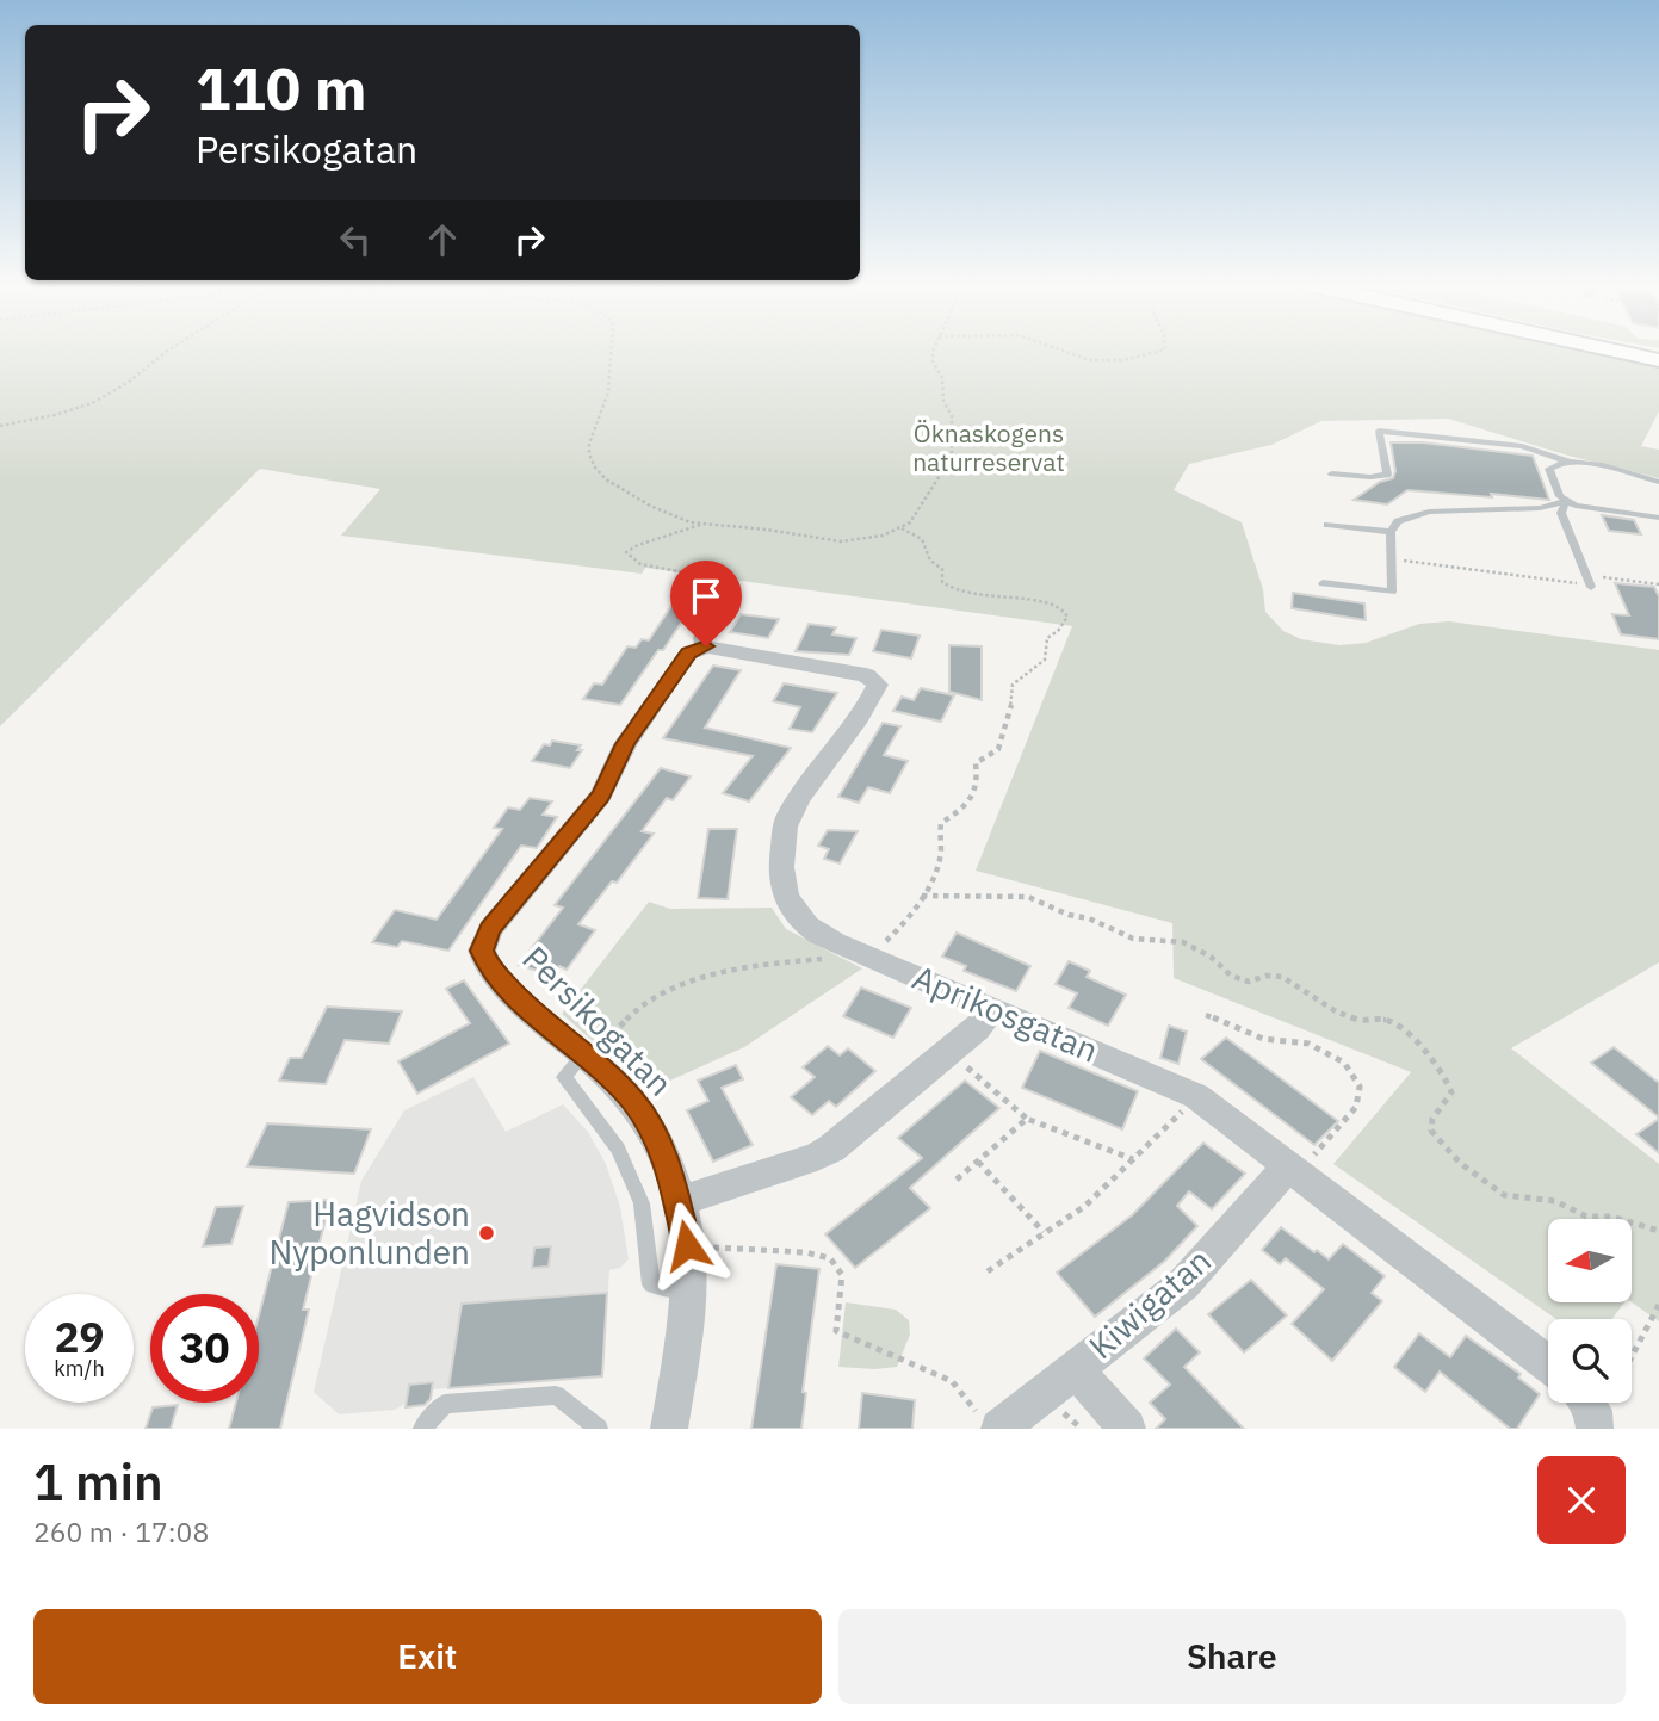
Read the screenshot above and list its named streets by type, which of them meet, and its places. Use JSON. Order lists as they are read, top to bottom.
{
  "streets": {
    "street": ["Aprikosgatan", "Persikogatan", "Kiwigatan"]
  },
  "crossings": [
    ["Aprikosgatan", "Persikogatan"],
    ["Aprikosgatan", "Kiwigatan"]
  ],
  "parks": ["Öknaskogens naturreservat"],
  "places": ["Hagvidson Nyponlunden"],
  "north": "left",
  "page": {
    "turn": ["110 m", "Persikogatan"],
    "speed": "29 km/h",
    "limit": "30",
    "heading": ["1 min", "260 m · 17:08"],
    "buttons": ["Exit", "Share"]
  }
}
